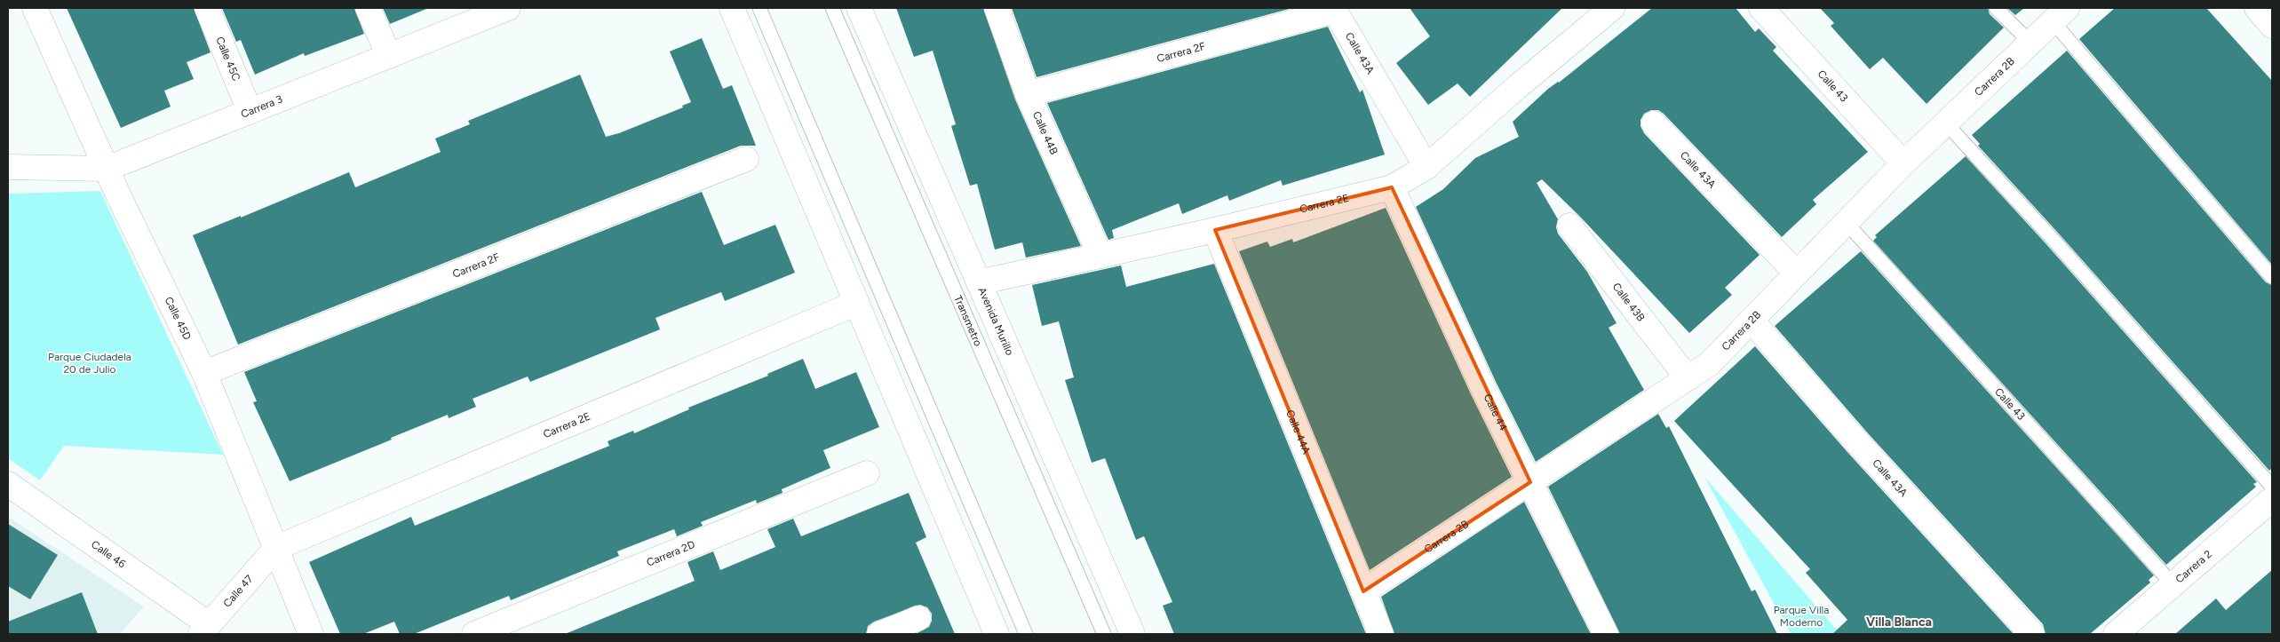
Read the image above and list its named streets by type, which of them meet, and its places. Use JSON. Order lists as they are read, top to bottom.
{
  "streets": {
    "street": [
      "Carrera 2F",
      "Calle 43A",
      "Calle 45C",
      "Carrera 2B",
      "Calle 43",
      "Carrera 3",
      "Calle 44B",
      "Carrera 2E",
      "Calle 43B",
      "Calle 45D",
      "Avenida Murillo",
      "Calle 44",
      "Calle 44A",
      "Calle 46",
      "Carrera 2D",
      "Carrera 2",
      "Calle 47"
    ],
    "lane": ["Transmetro"]
  },
  "crossings": [
    ["Carrera 2F", "Calle 43A"],
    ["Carrera 2F", "Calle 44B"],
    ["Carrera 2F", "Calle 45D"],
    ["Calle 43A", "Carrera 2B"],
    ["Calle 43A", "Carrera 2E"],
    ["Calle 45C", "Carrera 3"],
    ["Carrera 2B", "Calle 43"],
    ["Carrera 2B", "Calle 43B"],
    ["Carrera 2B", "Calle 44"],
    ["Carrera 2B", "Calle 44A"],
    ["Calle 43", "Carrera 2"],
    ["Carrera 3", "Calle 45D"],
    ["Calle 44B", "Carrera 2E"],
    ["Carrera 2E", "Calle 45D"],
    ["Carrera 2E", "Avenida Murillo"],
    ["Carrera 2E", "Calle 44"],
    ["Carrera 2E", "Calle 44A"],
    ["Carrera 2E", "Calle 47"],
    ["Calle 45D", "Calle 47"],
    ["Calle 46", "Calle 47"]
  ],
  "districts": ["Villa Blanca"],
  "parks": ["Parque Ciudadela 20 de Julio", "Parque Villa Moderno"]
}
